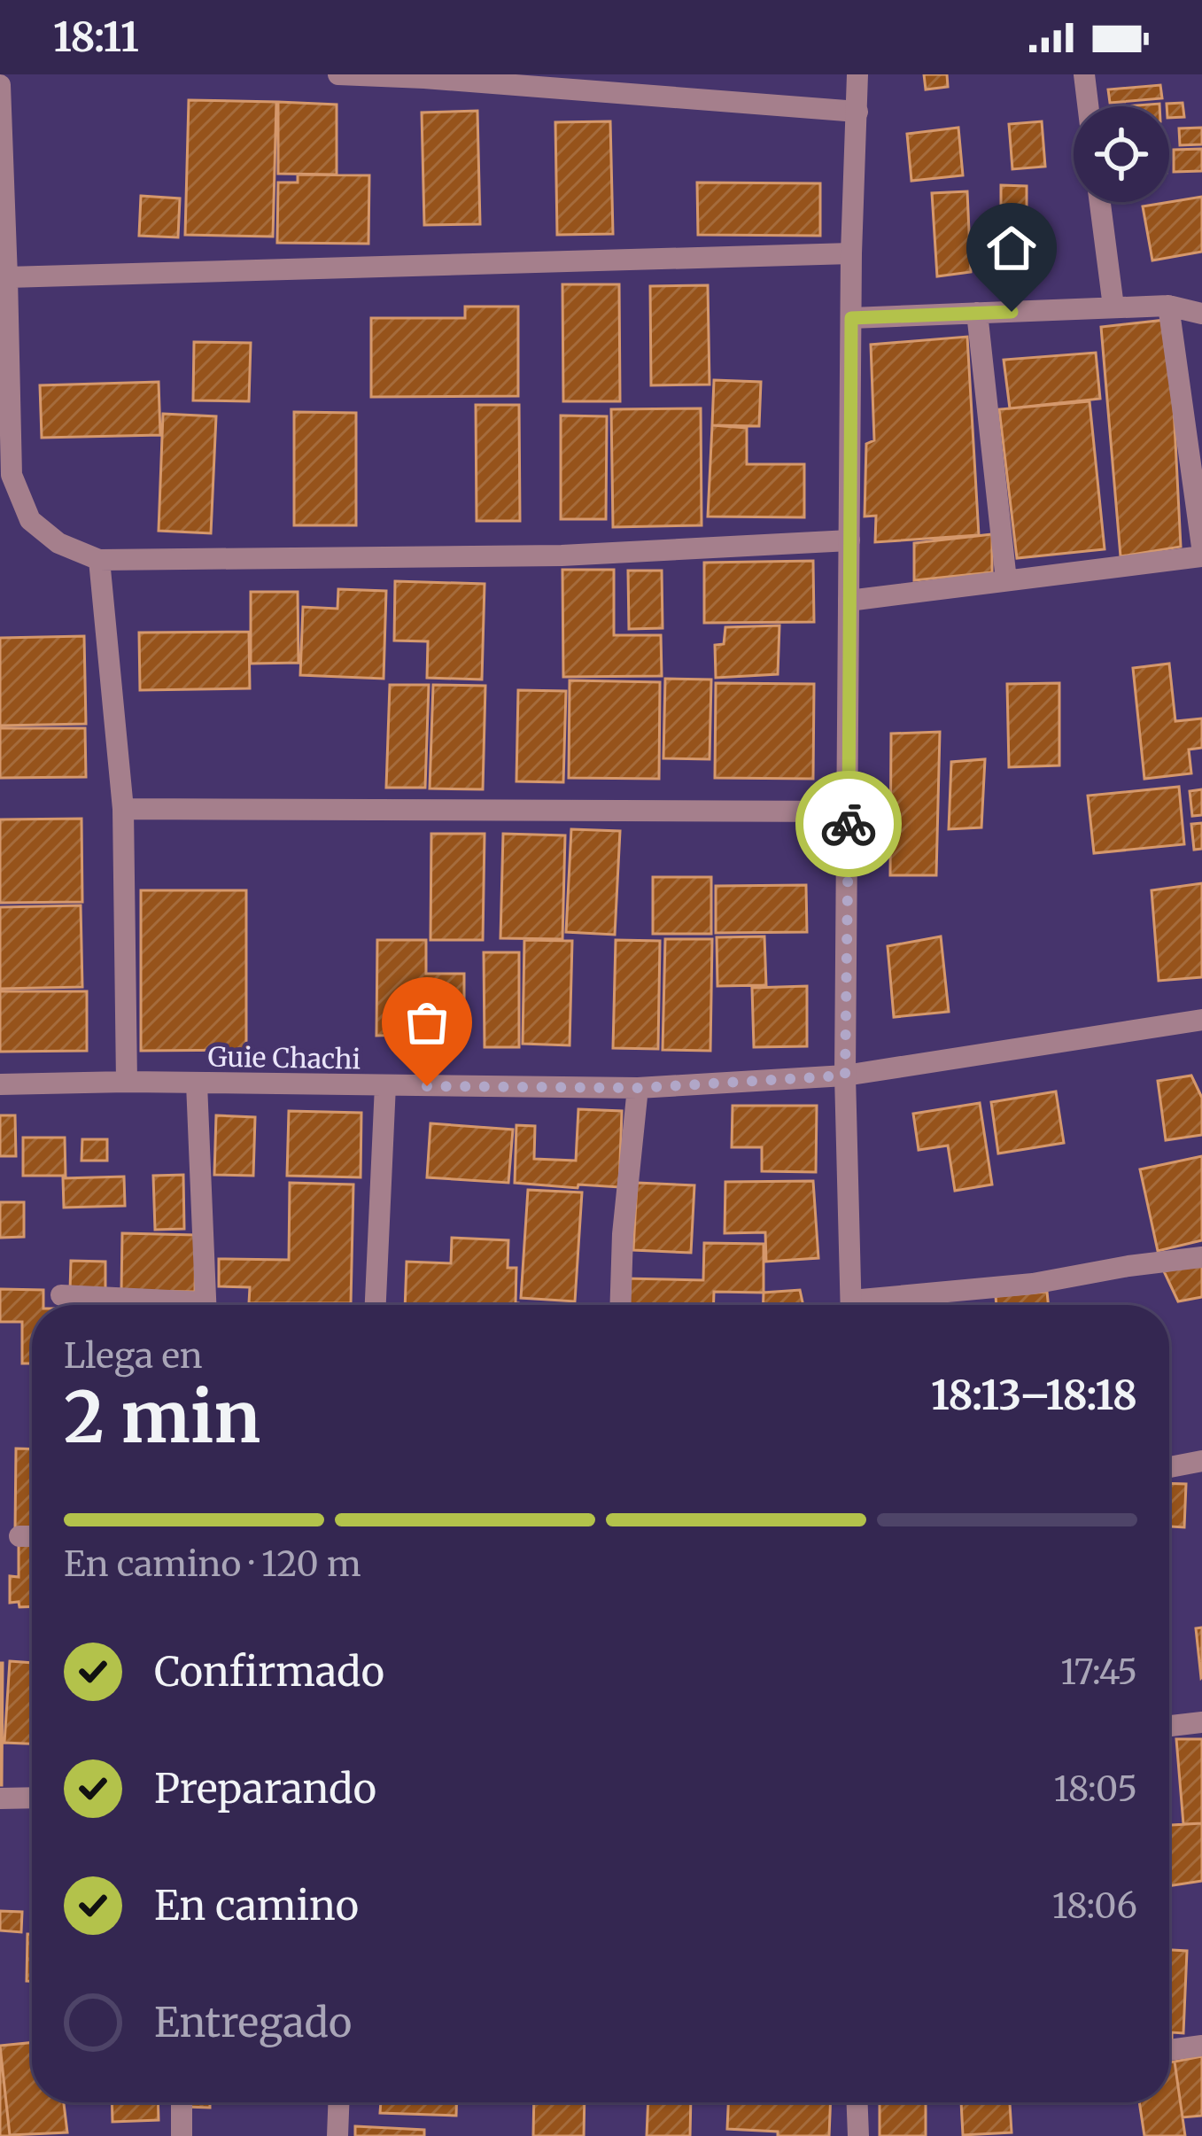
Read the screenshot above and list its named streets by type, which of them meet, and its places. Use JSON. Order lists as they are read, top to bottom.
{
  "streets": {
    "street": ["Guie Chachi"]
  },
  "page": {
    "status": "18:11",
    "heading": ["2 min", "Llega en", "18:13–18:18"],
    "bar": "En camino · 120 m",
    "list": [
      ["Confirmado", "17:45"],
      ["Preparando", "18:05"],
      ["En camino", "18:06"],
      "Entregado"
    ]
  }
}
